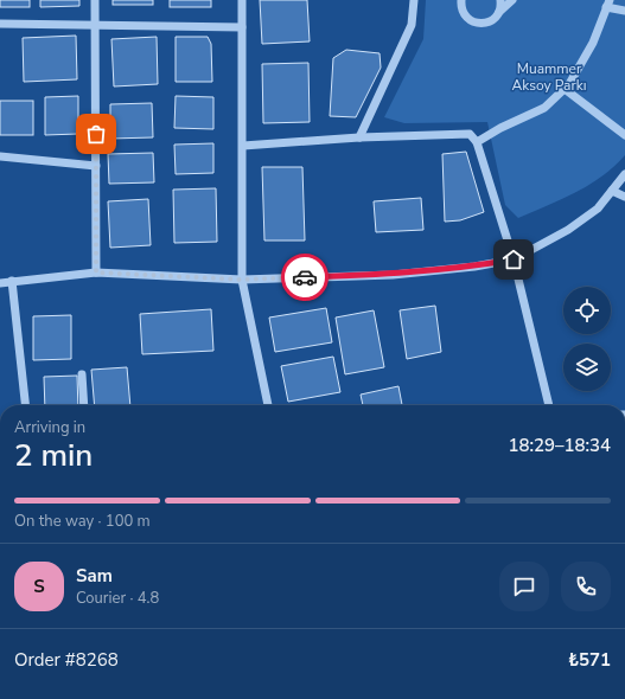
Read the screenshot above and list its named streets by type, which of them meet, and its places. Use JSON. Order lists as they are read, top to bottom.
{
  "parks": ["Muammer Aksoy Parkı"],
  "page": {
    "heading": ["2 min", "Arriving in", "18:29–18:34"],
    "panel": [
      "Sam",
      "Courier · 4.8",
      "Order #8268",
      "₺571"
    ],
    "bar": "On the way · 100 m",
    "round": "S"
  }
}
